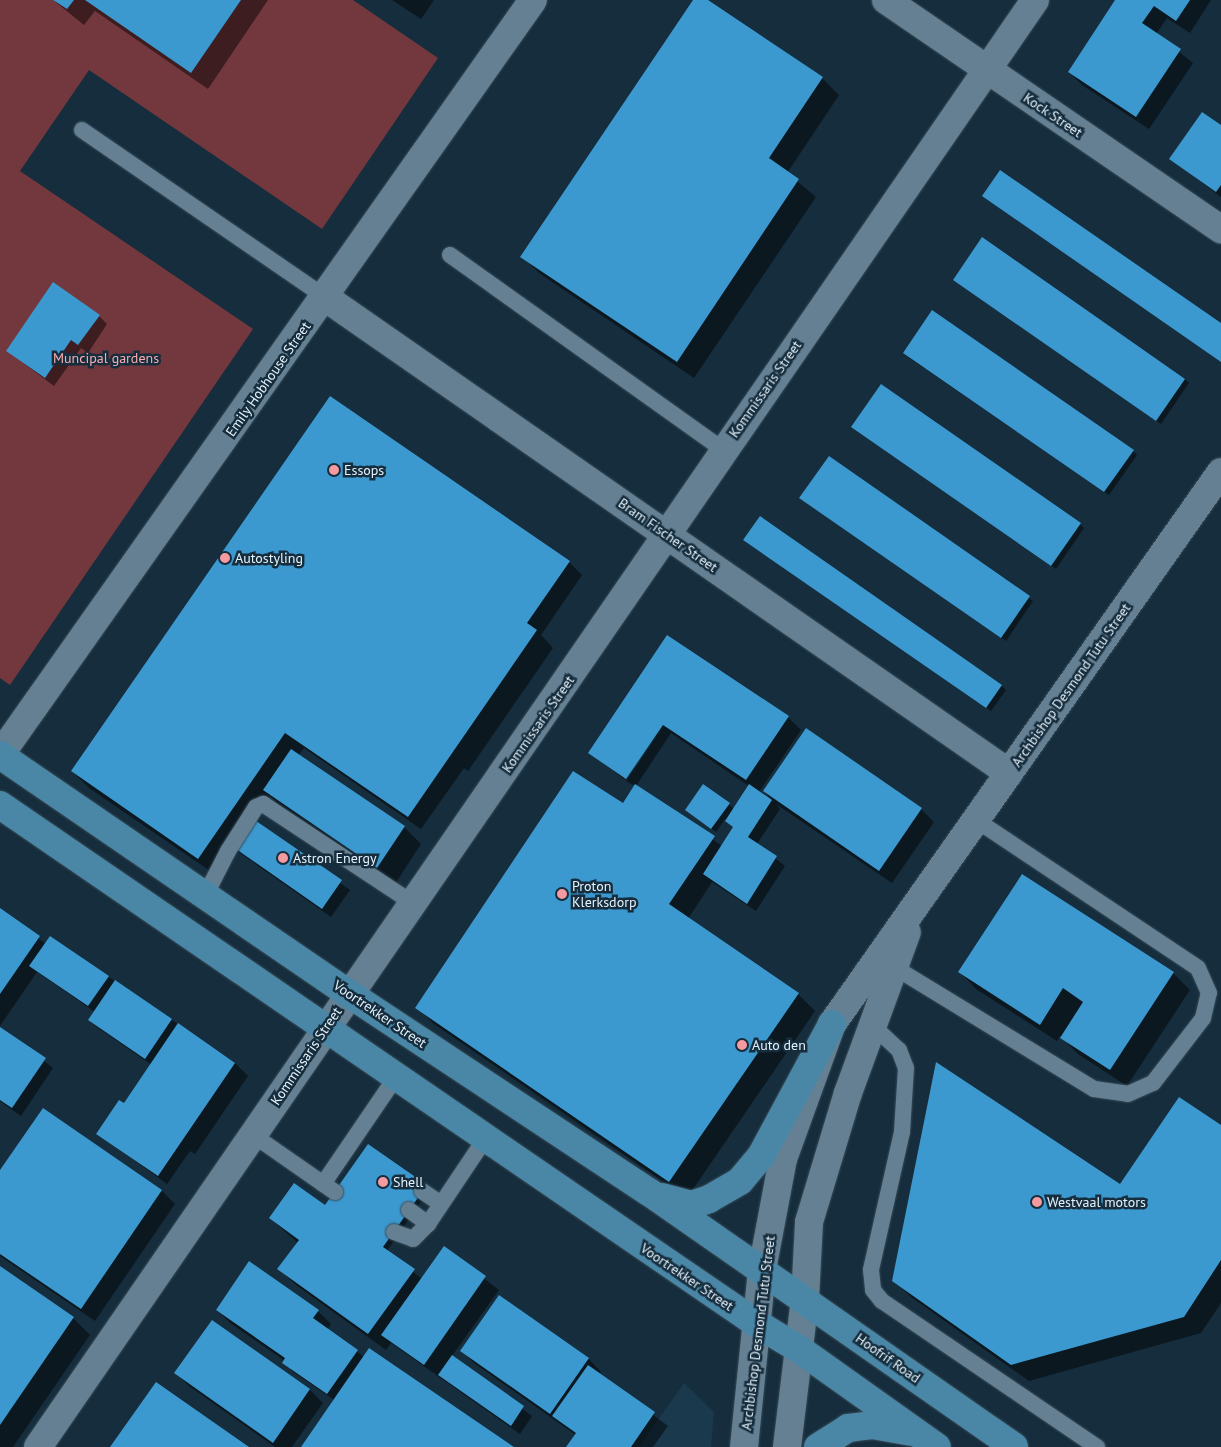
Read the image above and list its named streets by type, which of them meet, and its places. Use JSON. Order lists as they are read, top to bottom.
{
  "streets": {
    "street": [
      "Kock Street",
      "Emily Hobhouse Street",
      "Kommissaris Street",
      "Bram Fischer Street",
      "Archbishop Desmond Tutu Street",
      "Voortrekker Street",
      "Hoofrif Road"
    ]
  },
  "crossings": [
    ["Kock Street", "Kommissaris Street"],
    ["Emily Hobhouse Street", "Bram Fischer Street"],
    ["Emily Hobhouse Street", "Voortrekker Street"],
    ["Kommissaris Street", "Bram Fischer Street"],
    ["Kommissaris Street", "Voortrekker Street"],
    ["Bram Fischer Street", "Archbishop Desmond Tutu Street"],
    ["Archbishop Desmond Tutu Street", "Voortrekker Street"],
    ["Archbishop Desmond Tutu Street", "Hoofrif Road"],
    ["Voortrekker Street", "Hoofrif Road"]
  ],
  "parks": ["Muncipal gardens"],
  "places": [
    "Essops",
    "Autostyling",
    "Astron Energy",
    "Proton Klerksdorp",
    "Auto den",
    "Shell",
    "Westvaal motors"
  ]
}
